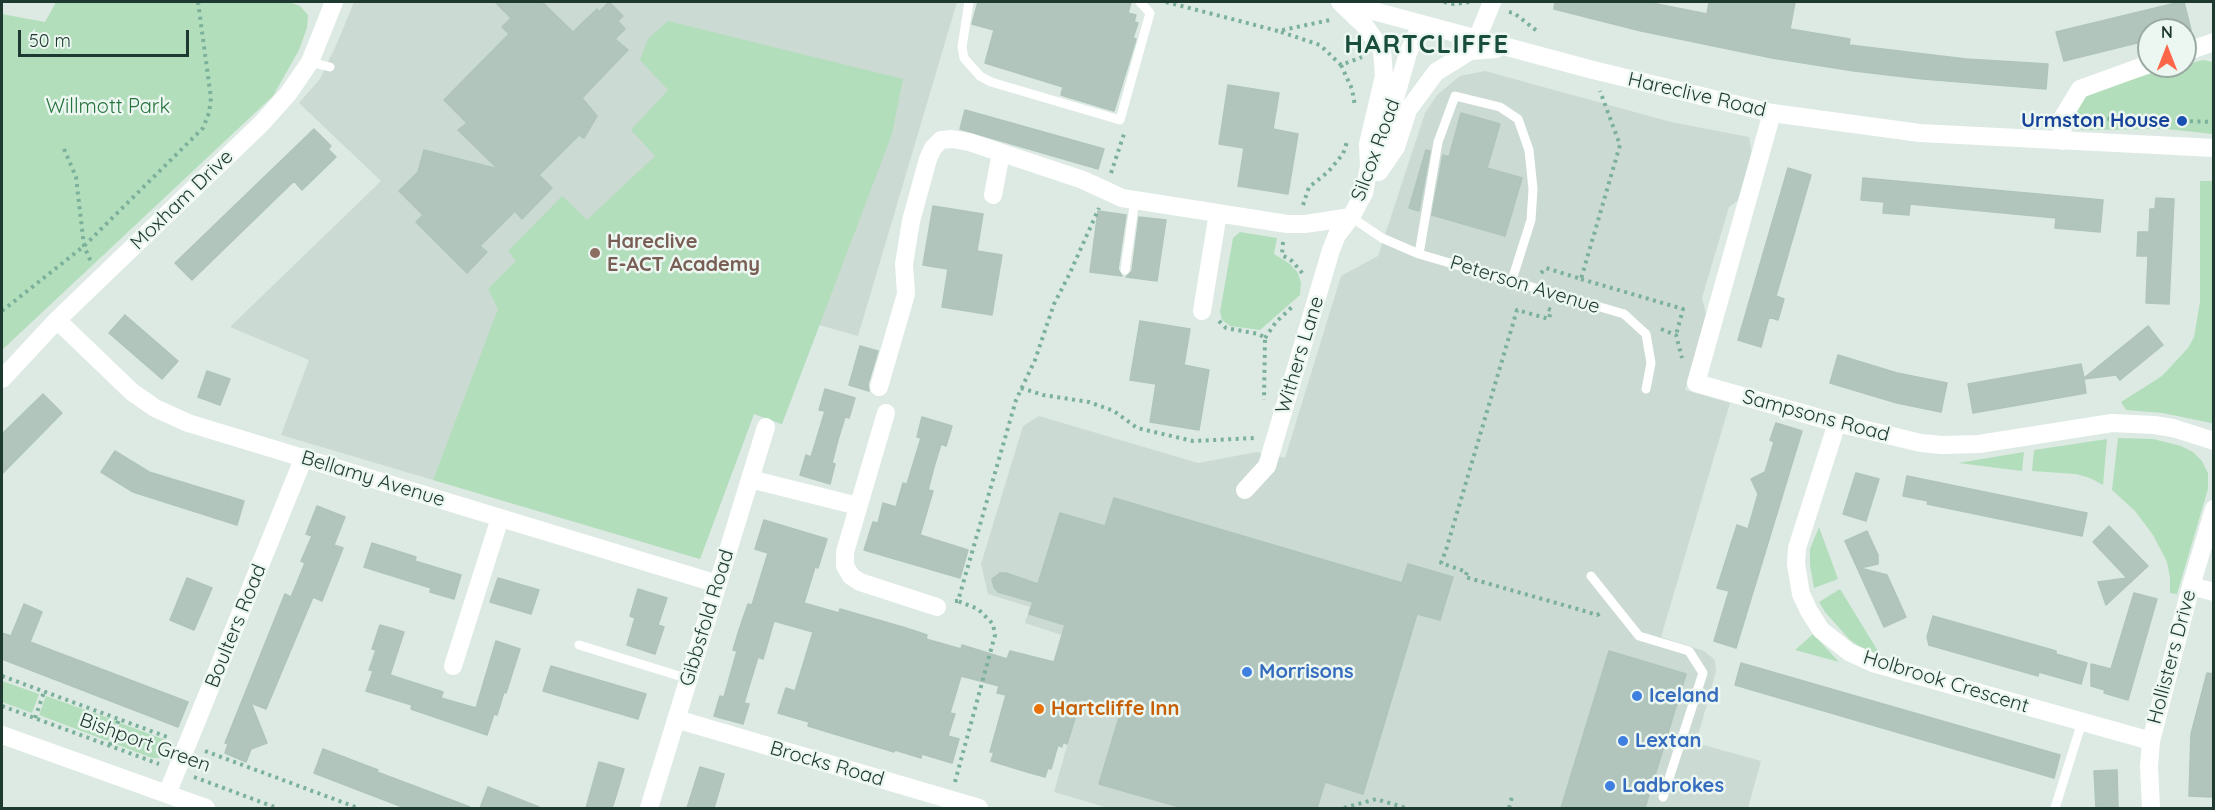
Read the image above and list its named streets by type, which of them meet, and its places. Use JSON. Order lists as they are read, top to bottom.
{
  "streets": {
    "street": [
      "Hareclive Road",
      "Silcox Road",
      "Moxham Drive",
      "Withers Lane",
      "Sampsons Road",
      "Bellamy Avenue",
      "Gibbsfold Road",
      "Boulters Road",
      "Hollisters Drive",
      "Holbrook Crescent",
      "Brocks Road"
    ],
    "lane": ["Peterson Avenue"],
    "path": ["Bishport Green"]
  },
  "crossings": [
    ["Hareclive Road", "Silcox Road"],
    ["Silcox Road", "Peterson Avenue"],
    ["Silcox Road", "Withers Lane"],
    ["Moxham Drive", "Bellamy Avenue"],
    ["Peterson Avenue", "Withers Lane"],
    ["Sampsons Road", "Holbrook Crescent"],
    ["Bellamy Avenue", "Gibbsfold Road"],
    ["Bellamy Avenue", "Boulters Road"],
    ["Gibbsfold Road", "Brocks Road"],
    ["Boulters Road", "Bishport Green"],
    ["Hollisters Drive", "Holbrook Crescent"]
  ],
  "districts": ["HARTCLIFFE"],
  "parks": ["Willmott Park"],
  "places": [
    "Urmston House",
    "Hareclive E-ACT Academy",
    "Morrisons",
    "Iceland",
    "Hartcliffe Inn",
    "Lextan",
    "Ladbrokes"
  ],
  "scale_bar": "50 m",
  "north": "top"
}
